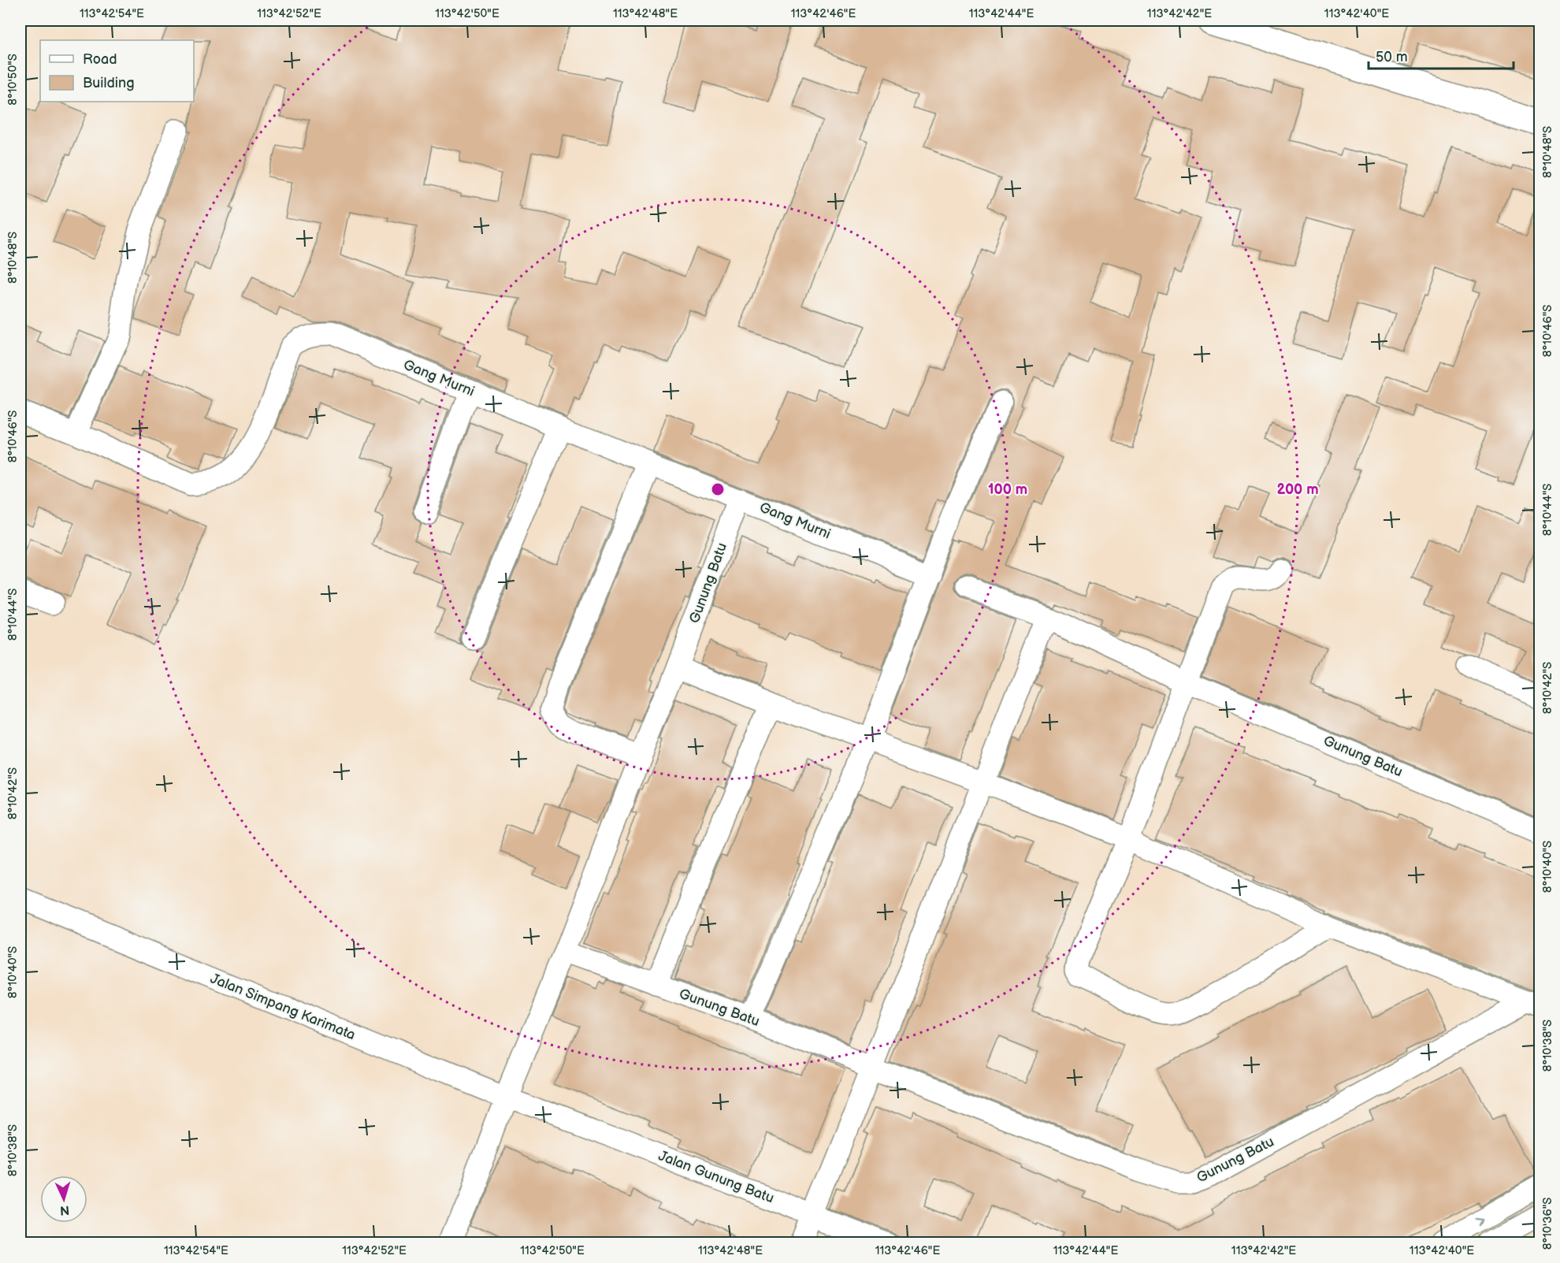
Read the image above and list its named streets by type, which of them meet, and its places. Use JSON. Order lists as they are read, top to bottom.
{
  "streets": {
    "street": [
      "Gang Murni",
      "Gunung Batu",
      "Jalan Simpang Karimata",
      "Jalan Gunung Batu"
    ]
  },
  "crossings": [
    ["Gang Murni", "Gunung Batu"],
    ["Gunung Batu", "Jalan Simpang Karimata"],
    ["Jalan Simpang Karimata", "Jalan Gunung Batu"]
  ],
  "legend": ["Road", "Building"],
  "scale_bar": "50 m",
  "north": "bottom",
  "coordinates": [
    "113°42'54\"E",
    "113°42'52\"E",
    "113°42'50\"E",
    "113°42'48\"E",
    "113°42'46\"E",
    "113°42'44\"E",
    "113°42'42\"E",
    "113°42'40\"E",
    "8°10'50\"S",
    "8°10'48\"S",
    "8°10'46\"S",
    "8°10'44\"S",
    "8°10'42\"S",
    "8°10'40\"S",
    "8°10'38\"S",
    "8°10'36\"S"
  ],
  "rings": ["100 m", "200 m"]
}
